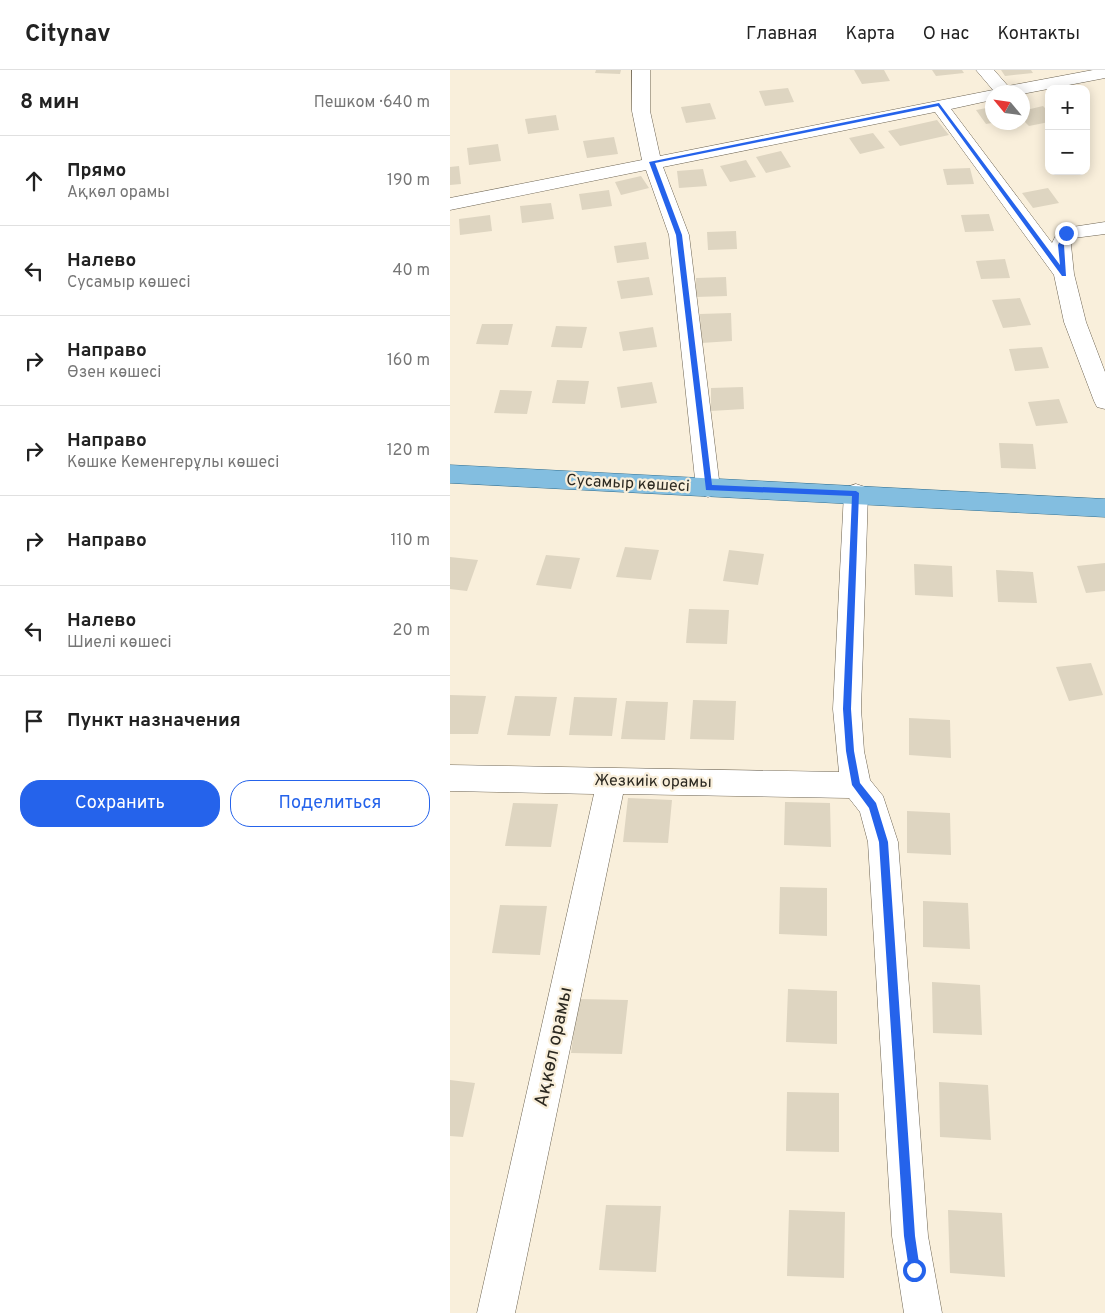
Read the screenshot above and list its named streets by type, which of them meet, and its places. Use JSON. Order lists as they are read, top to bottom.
{
  "streets": {
    "main road": ["Сусамыр көшесі"],
    "street": ["Жезкиік орамы", "Ақкөл орамы"]
  },
  "crossings": [
    ["Жезкиік орамы", "Ақкөл орамы"]
  ],
  "north": "top left",
  "page": {
    "header": "Citynav",
    "nav": [
      "Главная",
      "Карта",
      "О нас",
      "Контакты"
    ],
    "heading": ["8 мин", "Пешком · 640 m"],
    "map_buttons": ["+", "−"],
    "list": [
      ["Прямо", "Ақкөл орамы", "190 m"],
      ["Налево", "Сусамыр көшесі", "40 m"],
      ["Направо", "Өзен көшесі", "160 m"],
      ["Направо", "Көшке Кеменгерұлы көшесі", "120 m"],
      ["Направо", "110 m"],
      ["Налево", "Шиелі көшесі", "20 m"],
      "Пункт назначения"
    ],
    "buttons": ["Сохранить", "Поделиться"]
  }
}
